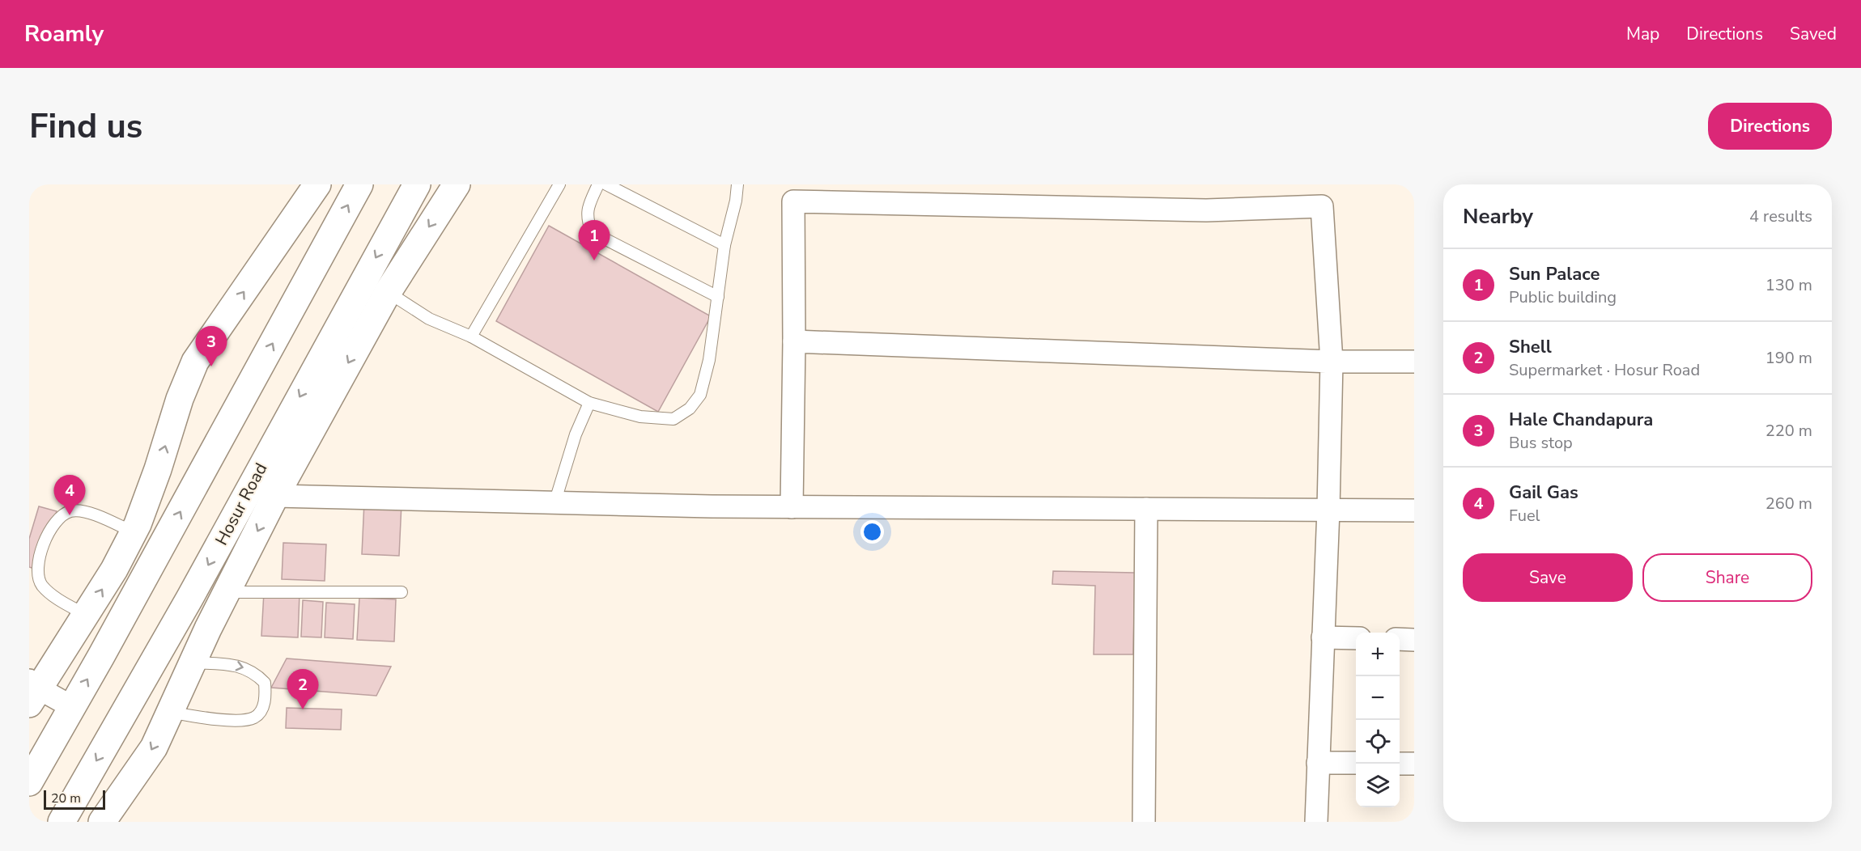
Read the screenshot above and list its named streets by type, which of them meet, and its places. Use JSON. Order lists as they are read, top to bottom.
{
  "streets": {
    "main road": ["Hosur Road"]
  },
  "scale_bar": "20 m",
  "page": {
    "header": "Roamly",
    "nav": ["Map", "Directions", "Saved"],
    "buttons": [
      "Directions",
      ["Save", "Share"]
    ],
    "title": "Find us",
    "heading": ["Nearby", "4 results"],
    "pins": [
      "1",
      "3",
      "4",
      "2"
    ],
    "list": [
      {
        "mark": "1",
        "name": "Sun Palace",
        "note": "Public building",
        "value": "130 m"
      },
      {
        "mark": "2",
        "name": "Shell",
        "note": "Supermarket · Hosur Road",
        "value": "190 m"
      },
      {
        "mark": "3",
        "name": "Hale Chandapura",
        "note": "Bus stop",
        "value": "220 m"
      },
      {
        "mark": "4",
        "name": "Gail Gas",
        "note": "Fuel",
        "value": "260 m"
      }
    ],
    "map_buttons": ["+", "−"],
    "scale": "20 m"
  }
}
